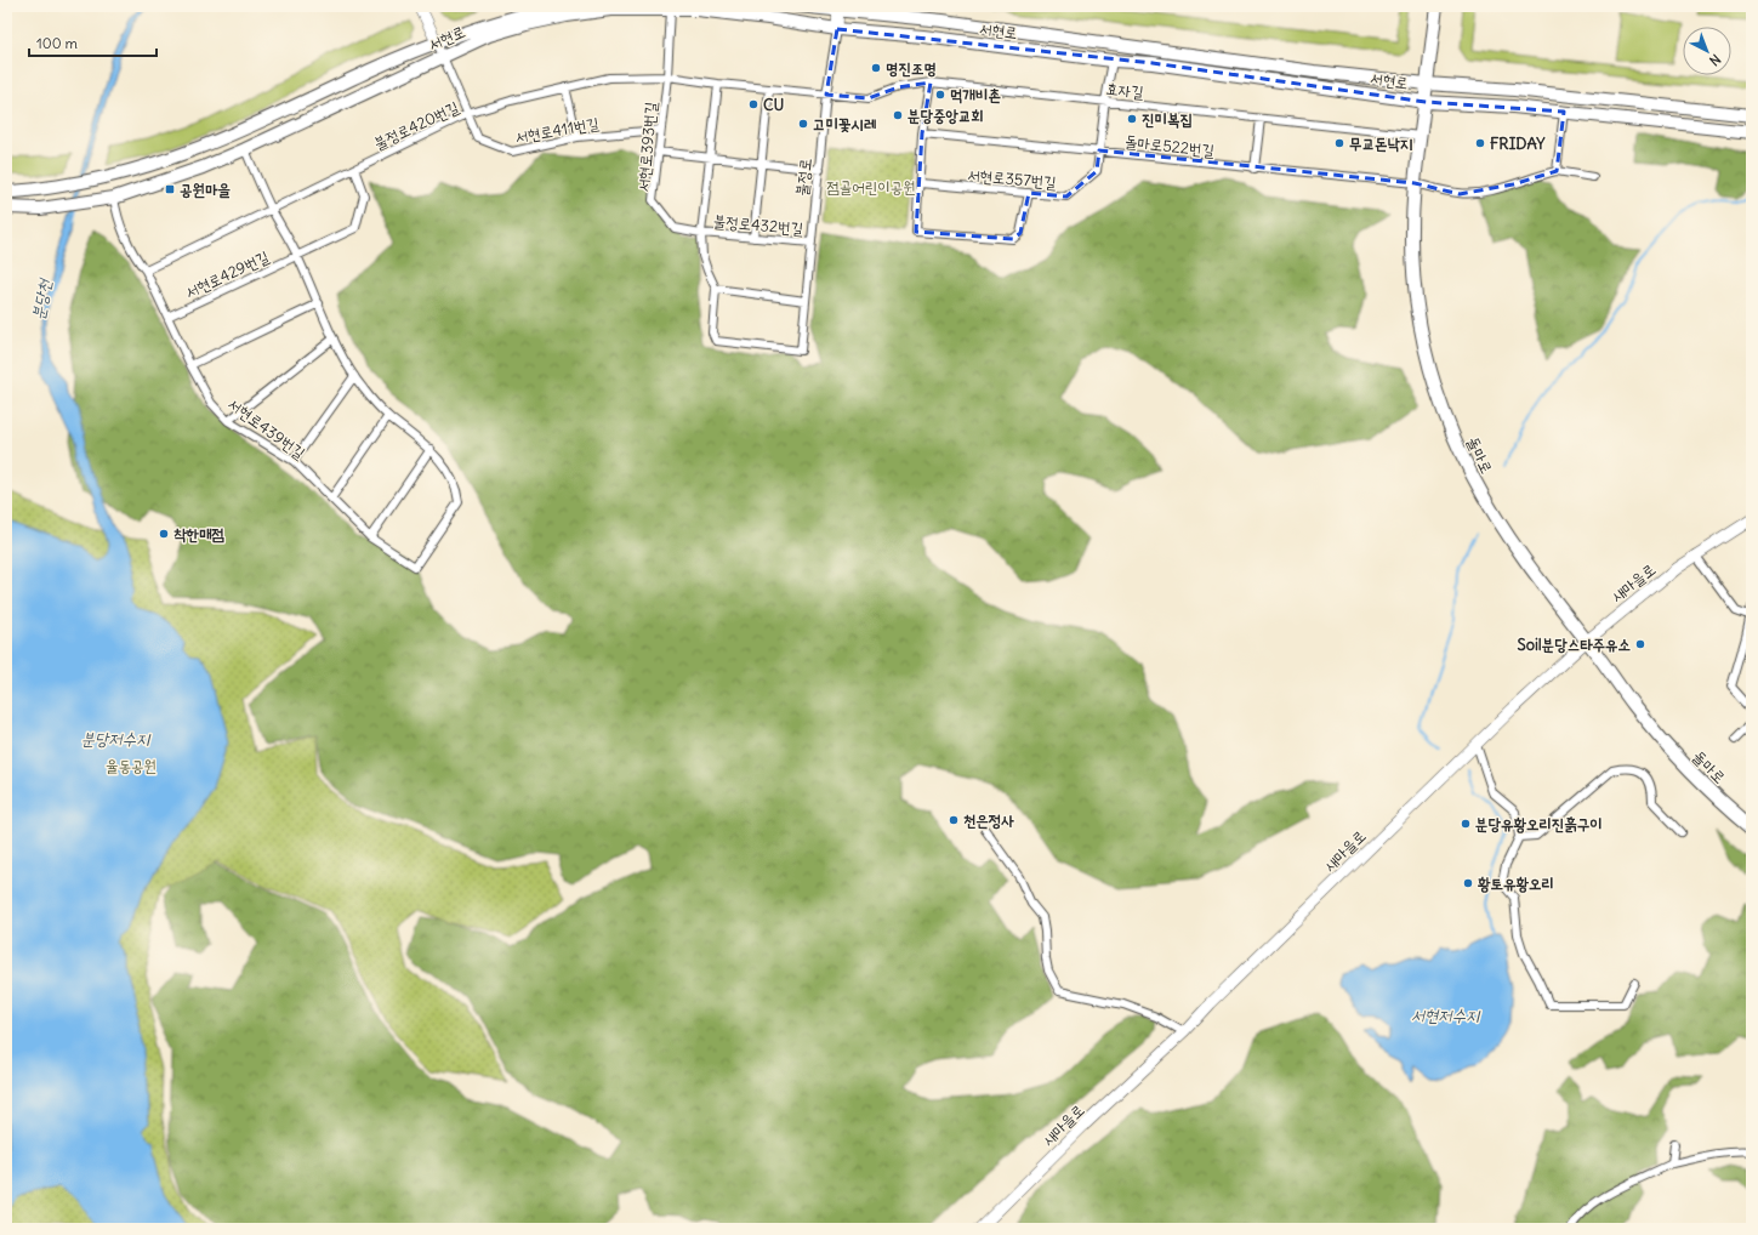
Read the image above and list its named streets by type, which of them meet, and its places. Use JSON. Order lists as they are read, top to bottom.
{
  "streets": {
    "main road": ["서현로", "돌마로"],
    "street": [
      "효자길",
      "불정로420번길",
      "서현로411번길",
      "돌마로522번길",
      "서현로393번길",
      "불정로",
      "서현로357번길",
      "불정로432번길",
      "서현로429번길",
      "서현로439번길",
      "새마을로"
    ]
  },
  "crossings": [
    ["서현로", "서현로411번길"],
    ["서현로", "서현로393번길"],
    ["서현로", "불정로"],
    ["서현로", "서현로357번길"],
    ["서현로", "서현로439번길"],
    ["서현로", "돌마로"],
    ["효자길", "불정로420번길"],
    ["효자길", "불정로"],
    ["효자길", "서현로357번길"],
    ["효자길", "돌마로"],
    ["불정로420번길", "서현로411번길"],
    ["불정로420번길", "서현로393번길"],
    ["불정로420번길", "불정로"],
    ["불정로420번길", "서현로429번길"],
    ["불정로420번길", "서현로439번길"],
    ["서현로411번길", "서현로393번길"],
    ["돌마로522번길", "서현로357번길"],
    ["돌마로522번길", "돌마로"],
    ["서현로393번길", "불정로432번길"],
    ["불정로", "불정로432번길"],
    ["서현로429번길", "서현로439번길"],
    ["돌마로", "새마을로"]
  ],
  "water": ["분당천", "분당저수지", "서현저수지"],
  "parks": ["점골어린이공원", "율동공원"],
  "places": {
    "other": [
      "명진조명",
      "먹개비촌",
      "CU",
      "분당중앙교회",
      "진미복집",
      "고미꽃시레",
      "무교돈낙지",
      "FRIDAY",
      "착한매점",
      "Soil분당스타주유소",
      "천은정사",
      "분당유황오리진흙구이",
      "황토유황오리"
    ],
    "transit": ["공원마을"]
  },
  "scale_bar": "100 m",
  "north": "bottom right"
}
